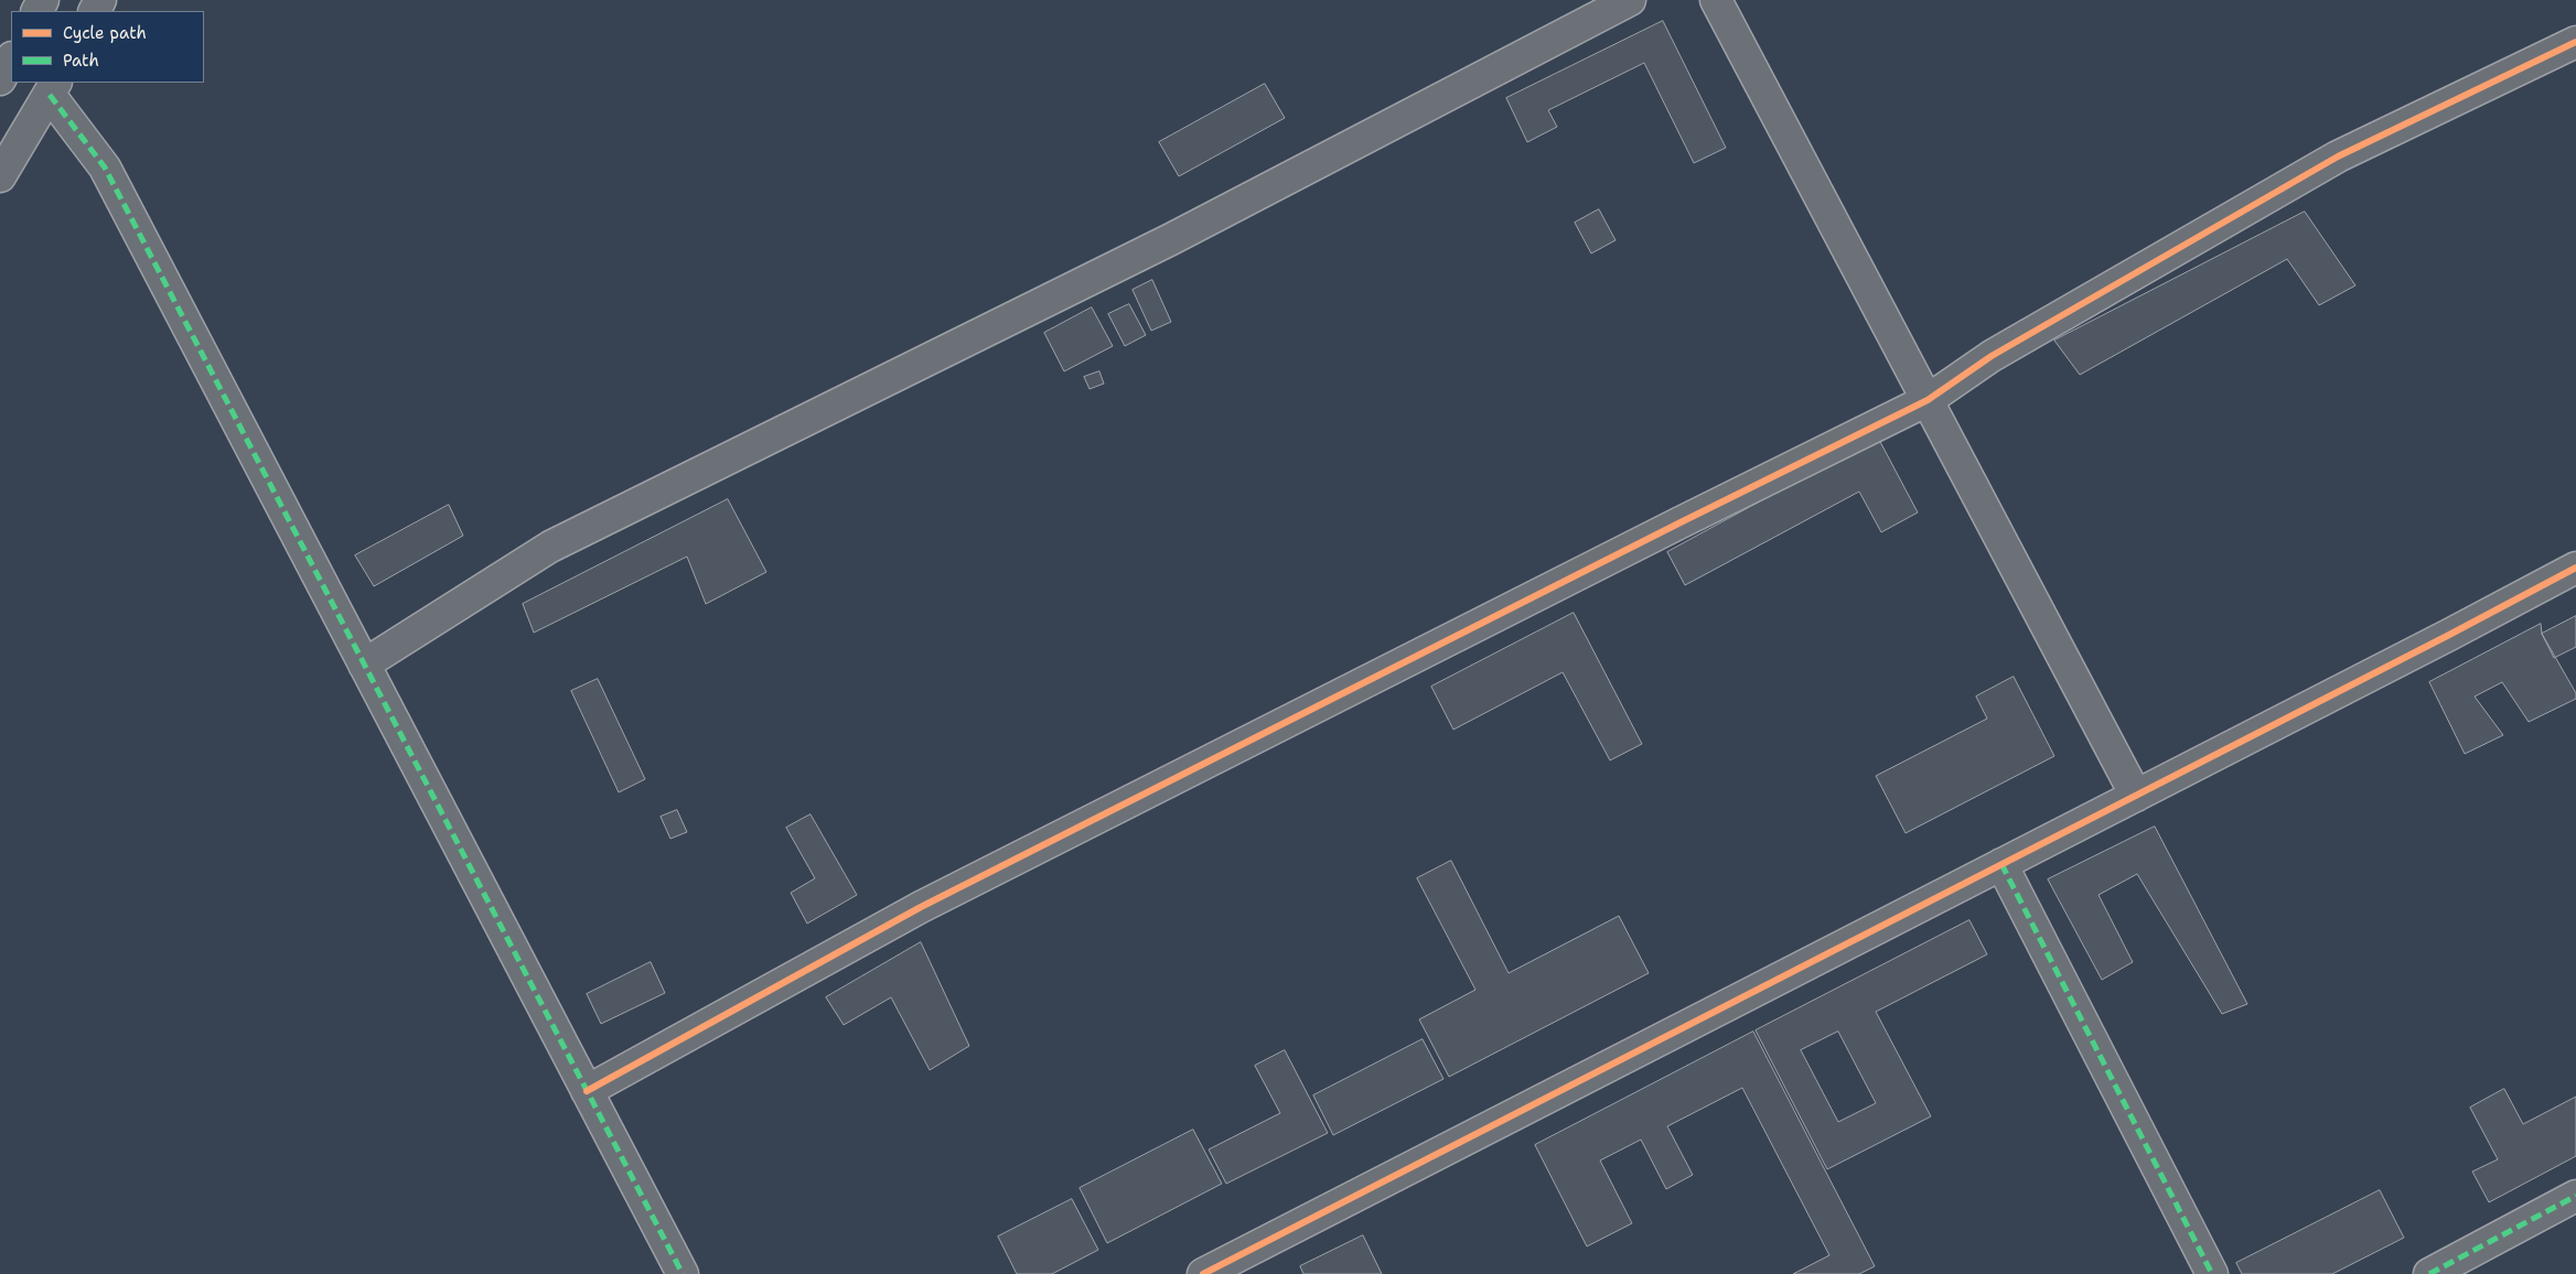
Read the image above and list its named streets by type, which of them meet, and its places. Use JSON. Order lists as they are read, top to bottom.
{
  "legend": ["Cycle path", "Path"]
}
